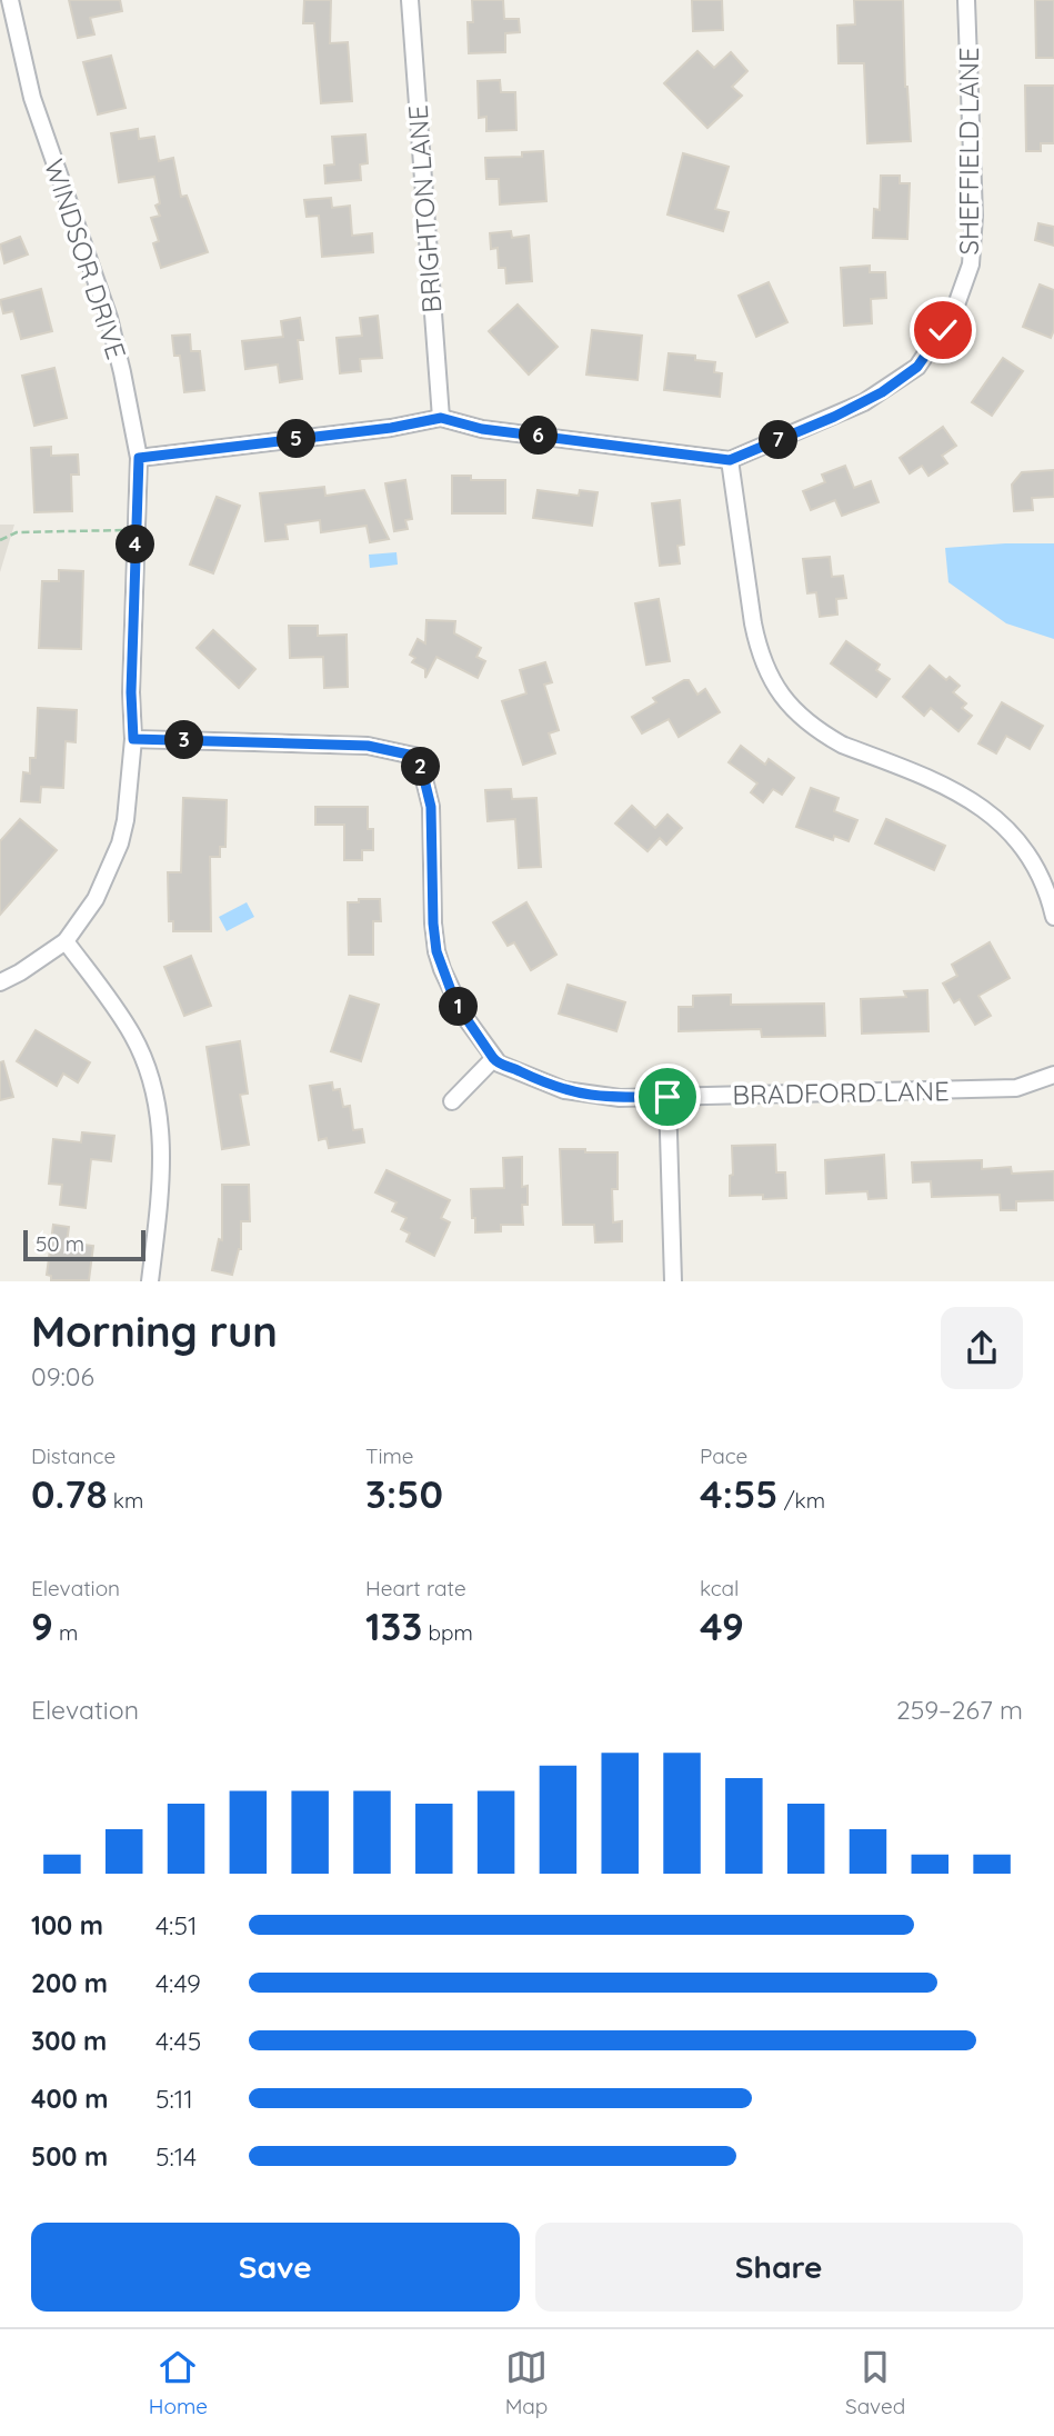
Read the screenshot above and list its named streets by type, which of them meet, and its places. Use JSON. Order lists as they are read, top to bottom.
{
  "streets": {
    "street": [
      "SHEFFIELD LANE",
      "BRIGHTON LANE",
      "WINDSOR DRIVE",
      "BRADFORD LANE"
    ]
  },
  "crossings": [
    ["SHEFFIELD LANE", "BRIGHTON LANE"],
    ["SHEFFIELD LANE", "WINDSOR DRIVE"]
  ],
  "scale_bar": "50 m",
  "page": {
    "pins": [
      "6",
      "5",
      "7",
      "4",
      "3",
      "2",
      "1"
    ],
    "scale": "50 m",
    "heading": ["Morning run", "09:06"],
    "stats": [
      ["Distance", "0.78 km"],
      ["Time", "3:50"],
      ["Pace", "4:55 /km"],
      ["Elevation", "9 m"],
      ["Heart rate", "133 bpm"],
      ["kcal", "49"]
    ],
    "chart": ["Elevation", "259–267 m"],
    "list": [
      {
        "name": "100 m",
        "note": "4:51"
      },
      {
        "name": "200 m",
        "note": "4:49"
      },
      {
        "name": "300 m",
        "note": "4:45"
      },
      {
        "name": "400 m",
        "note": "5:11"
      },
      {
        "name": "500 m",
        "note": "5:14"
      }
    ],
    "buttons": ["Save", "Share"],
    "tabs": ["Home", "Map", "Saved"]
  }
}
